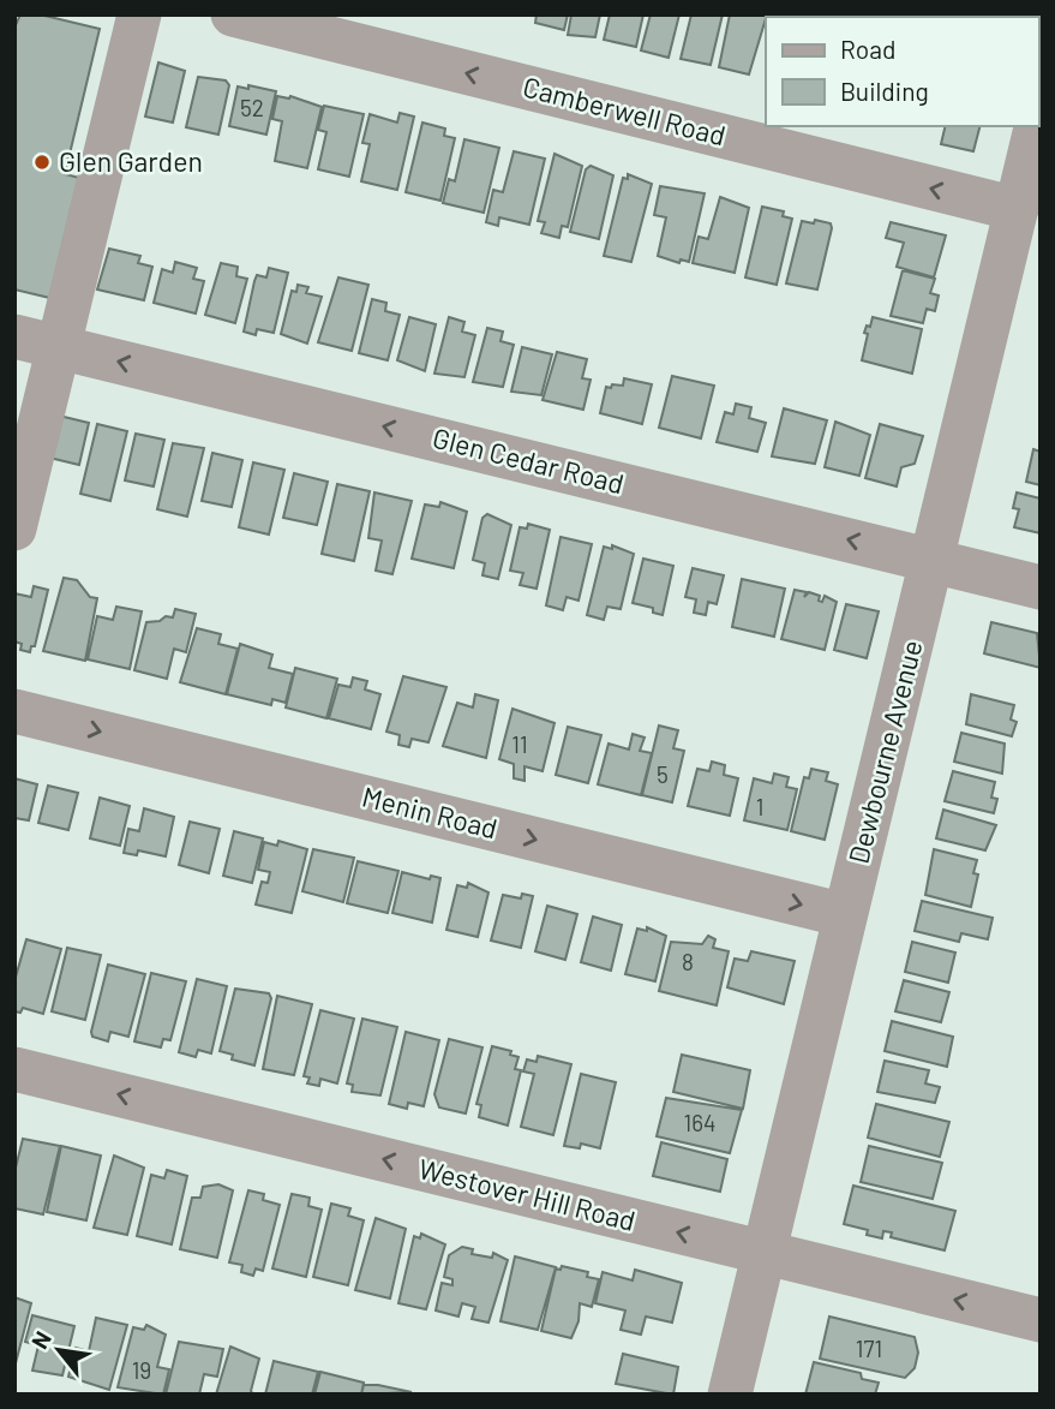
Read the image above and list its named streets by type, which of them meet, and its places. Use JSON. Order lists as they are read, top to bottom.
{
  "streets": {
    "street": [
      "Camberwell Road",
      "Glen Cedar Road",
      "Dewbourne Avenue",
      "Menin Road",
      "Westover Hill Road"
    ]
  },
  "crossings": [
    ["Camberwell Road", "Dewbourne Avenue"],
    ["Glen Cedar Road", "Dewbourne Avenue"],
    ["Dewbourne Avenue", "Menin Road"],
    ["Dewbourne Avenue", "Westover Hill Road"]
  ],
  "one_way": [
    "Camberwell Road",
    "Glen Cedar Road",
    "Menin Road",
    "Westover Hill Road"
  ],
  "places": ["Glen Garden"],
  "house_numbers": [
    "52",
    "11",
    "5",
    "1",
    "8",
    "164",
    "171",
    "19"
  ],
  "legend": ["Road", "Building"],
  "north": "top left"
}
